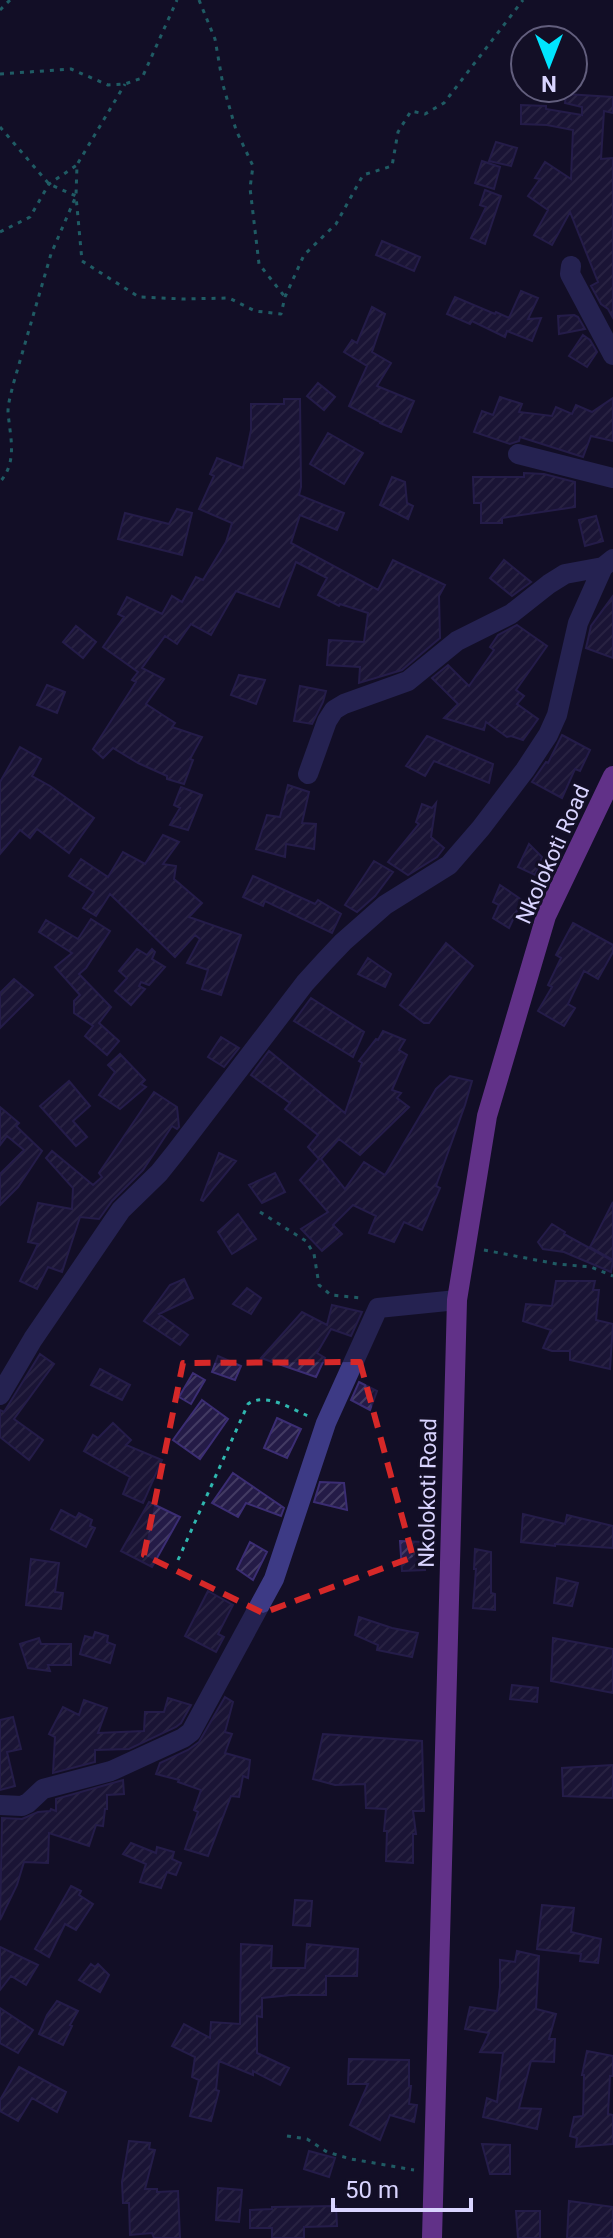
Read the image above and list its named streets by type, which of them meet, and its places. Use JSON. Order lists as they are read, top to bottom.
{
  "streets": {
    "main road": ["Nkolokoti Road"]
  },
  "scale_bar": "50 m",
  "north": "bottom"
}
